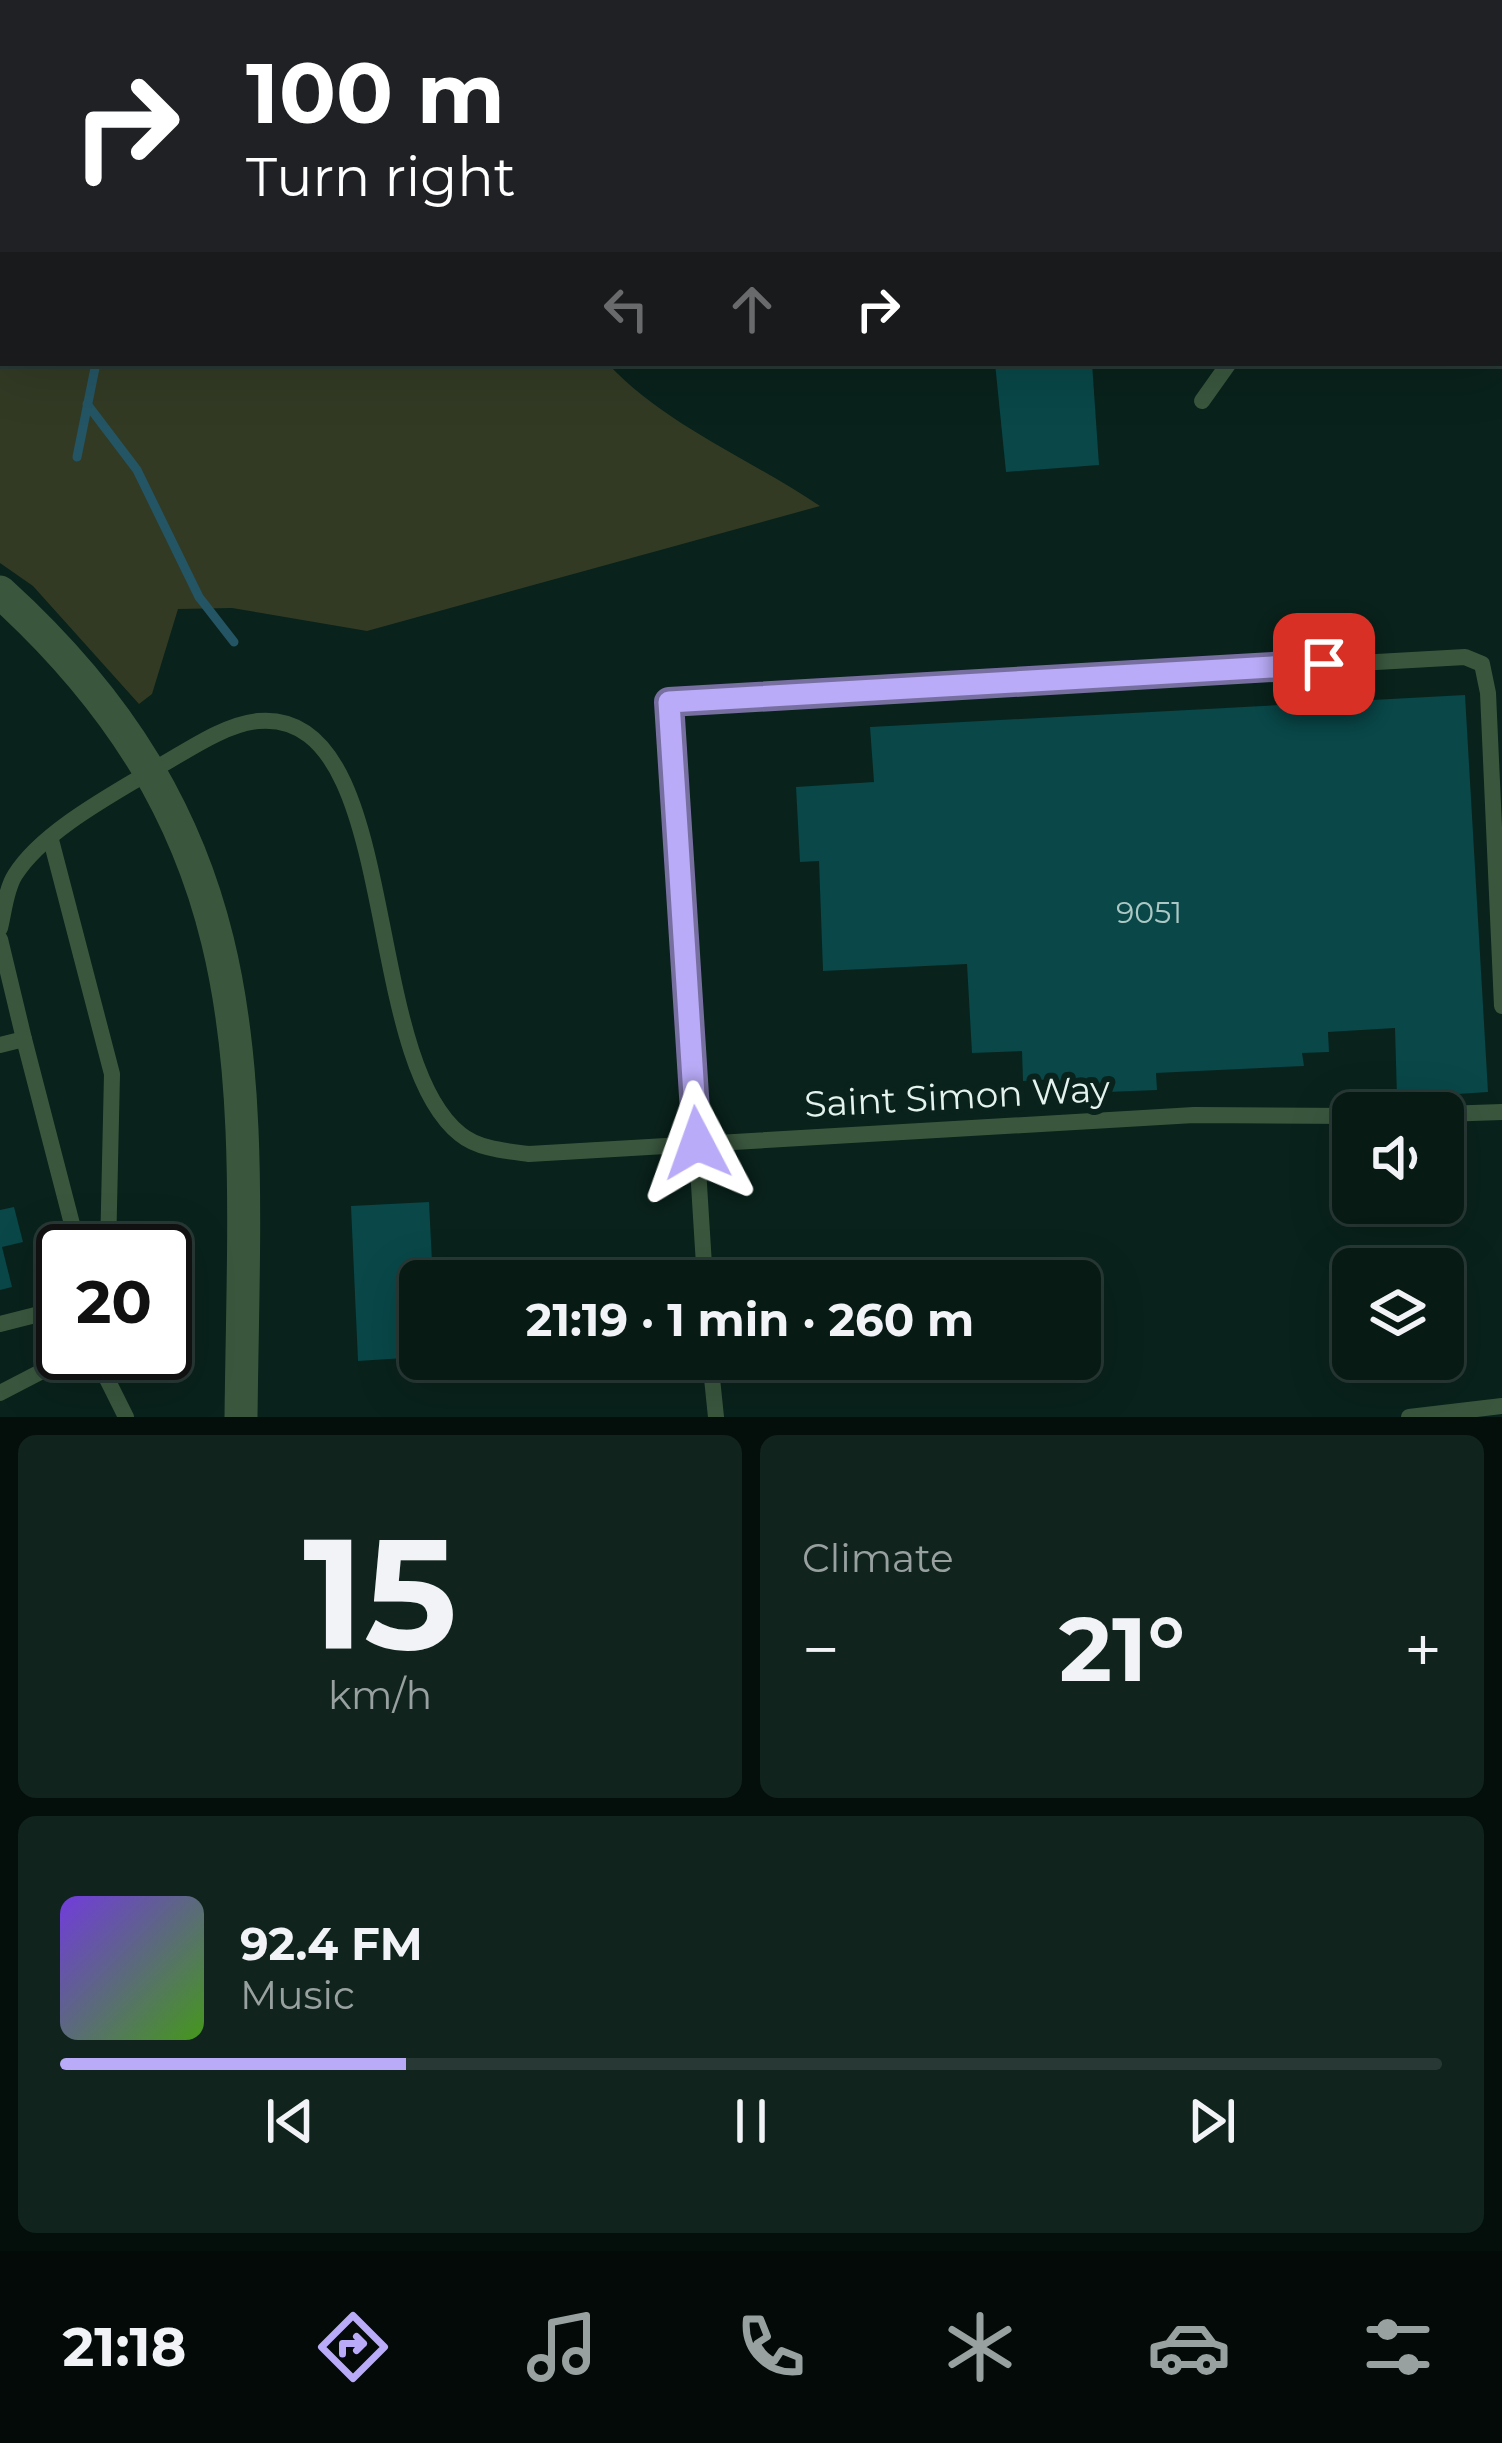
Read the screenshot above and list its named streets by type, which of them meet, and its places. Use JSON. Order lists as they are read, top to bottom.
{
  "streets": {
    "lane": ["Saint Simon Way"]
  },
  "house_numbers": ["9051"],
  "page": {
    "turn": ["100 m", "Turn right"],
    "limit": "20",
    "trip": "21:19 · 1 min · 260 m",
    "tile": [
      ["15", "km/h"],
      "Climate"
    ],
    "heat": ["−", "21°", "+"],
    "song": ["92.4 FM", "Music"],
    "tabs": "21:18"
  }
}
